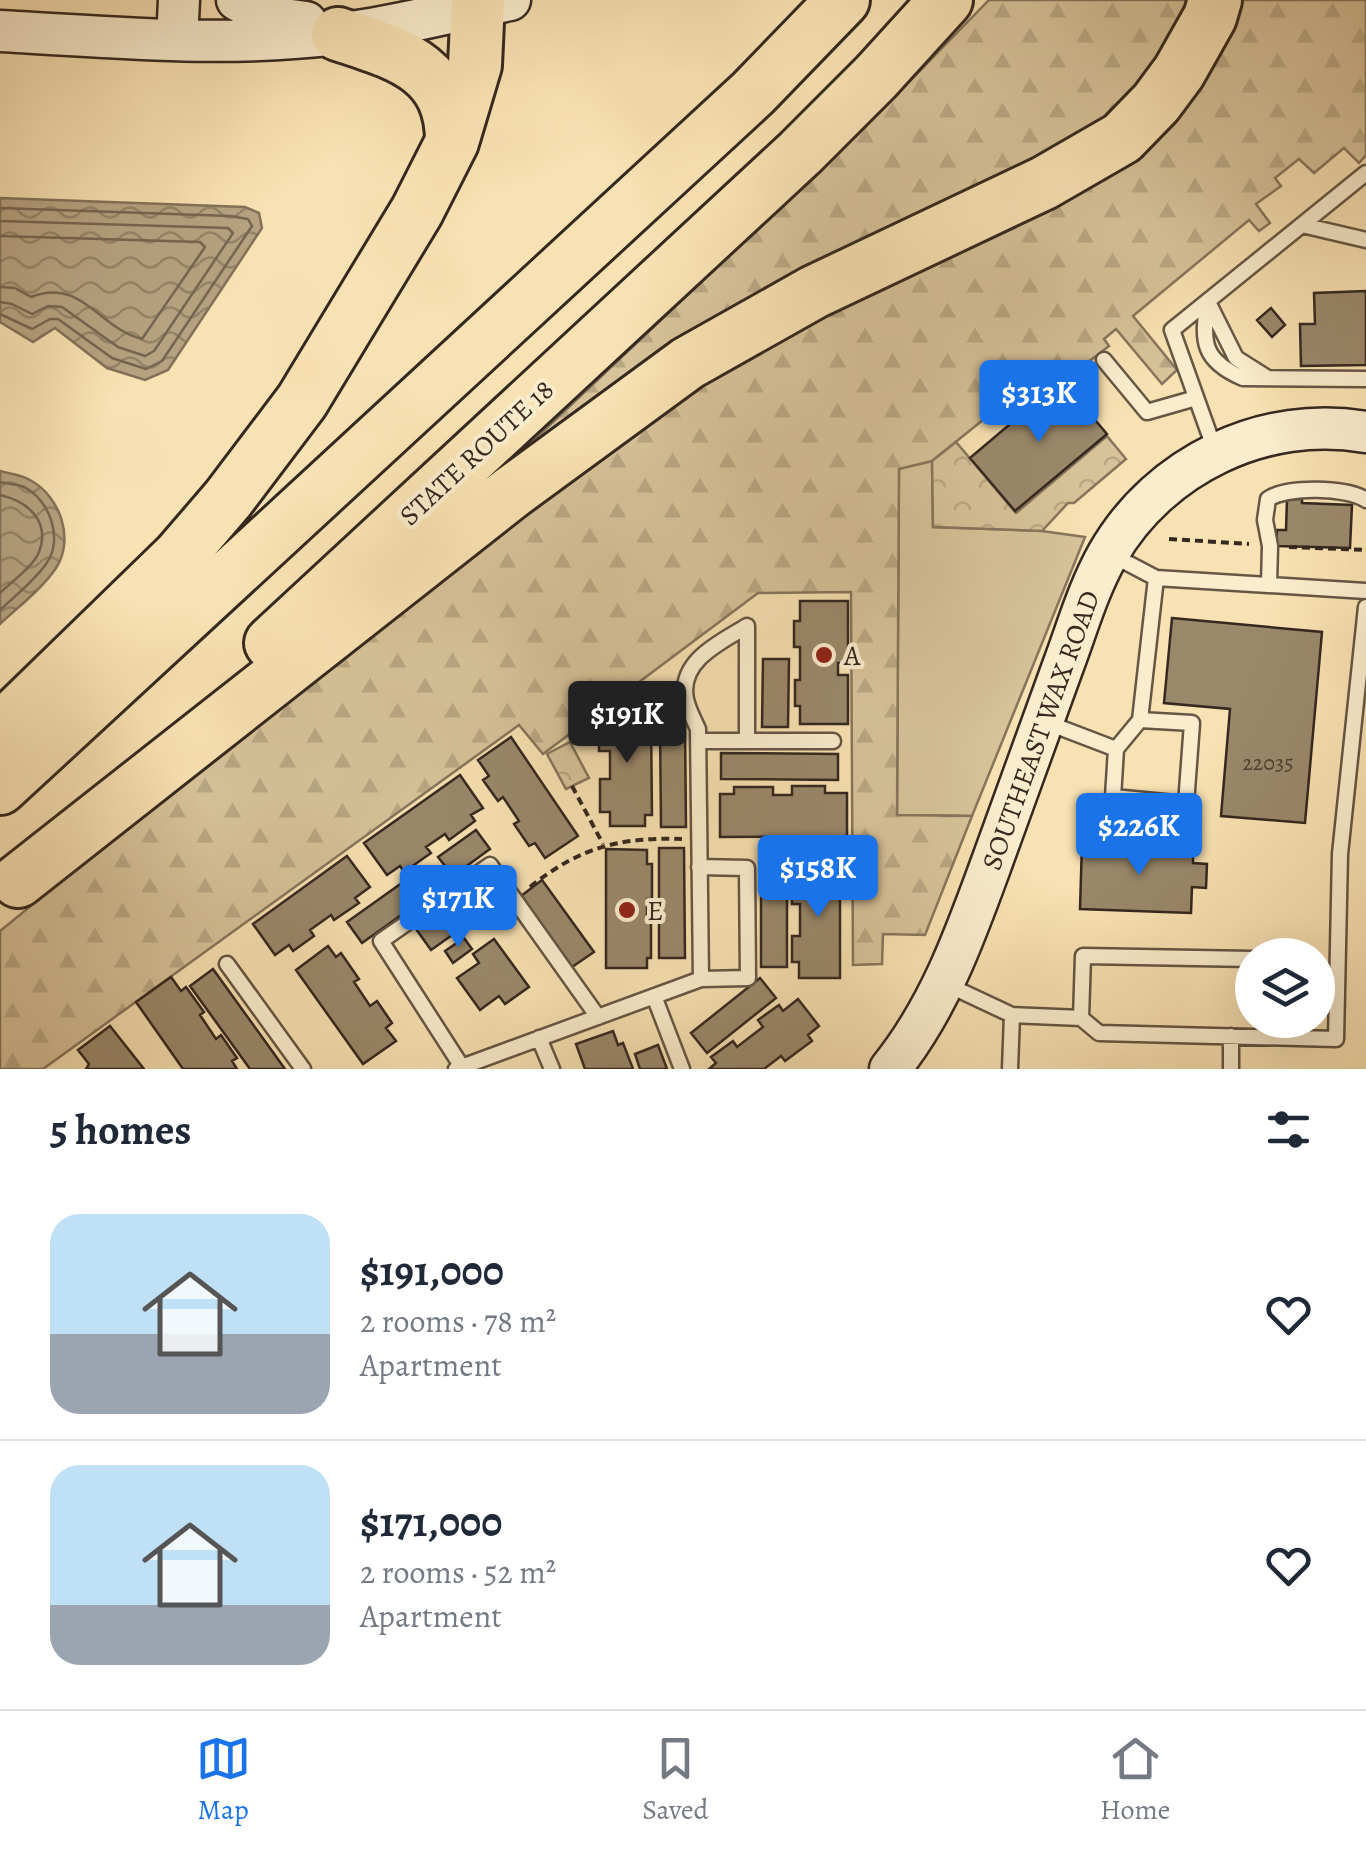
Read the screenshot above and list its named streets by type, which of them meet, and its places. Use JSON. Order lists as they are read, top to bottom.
{
  "streets": {
    "highway": ["STATE ROUTE 18"],
    "main road": ["SOUTHEAST WAX ROAD"]
  },
  "places": ["A", "E"],
  "house_numbers": ["22035"],
  "page": {
    "price": [
      "$313K",
      "$191K",
      "$226K",
      "$158K",
      "$171K"
    ],
    "heading": "5 homes",
    "list": [
      {
        "name": "$191,000",
        "note": "2 rooms · 78 m² · Apartment"
      },
      {
        "name": "$171,000",
        "note": "2 rooms · 52 m² · Apartment"
      }
    ],
    "tabs": ["Map", "Saved", "Home"]
  }
}
